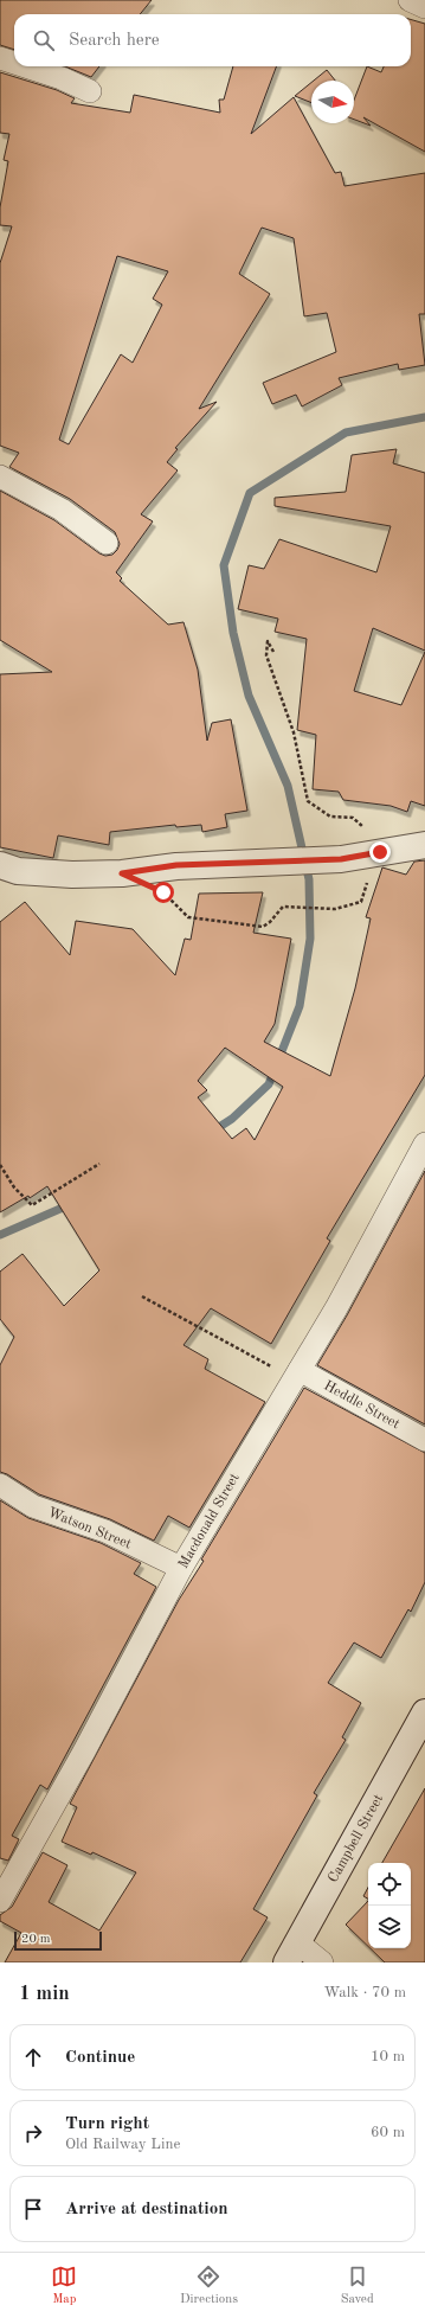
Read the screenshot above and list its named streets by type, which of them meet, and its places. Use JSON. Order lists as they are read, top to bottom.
{
  "streets": {
    "street": [
      "Heddle Street",
      "Macdonald Street",
      "Watson Street",
      "Campbell Street"
    ]
  },
  "crossings": [
    ["Heddle Street", "Macdonald Street"],
    ["Macdonald Street", "Watson Street"]
  ],
  "scale_bar": "20 m",
  "north": "right",
  "page": {
    "search": "Search here",
    "scale": "20 m",
    "heading": ["1 min", "Walk · 70 m"],
    "list": [
      ["Continue", "10 m"],
      ["Turn right", "Old Railway Line", "60 m"],
      "Arrive at destination"
    ],
    "nav": ["Map", "Directions", "Saved"]
  }
}
